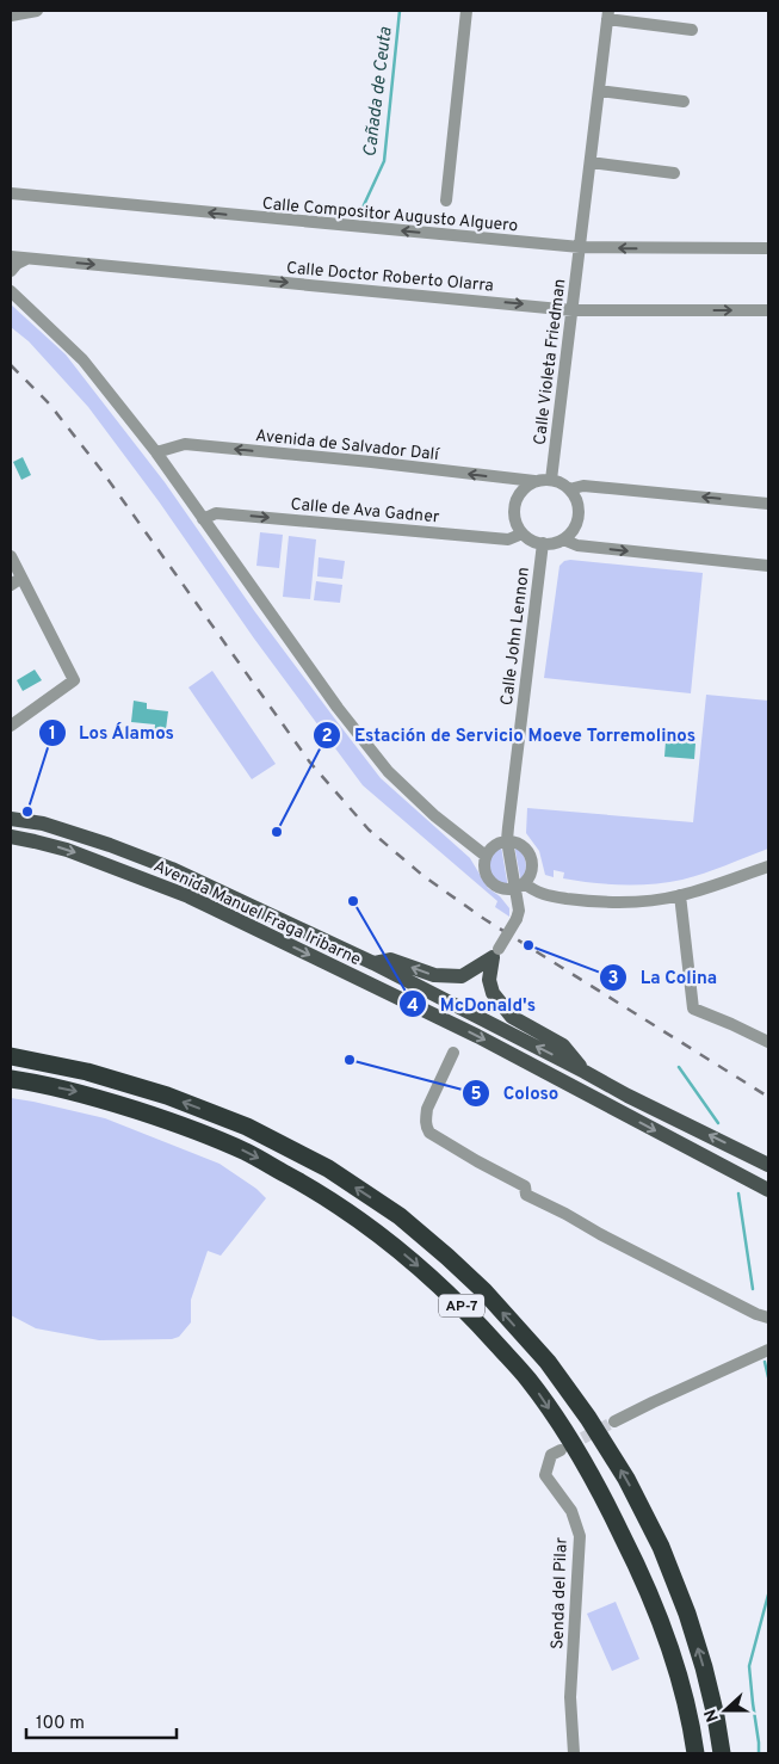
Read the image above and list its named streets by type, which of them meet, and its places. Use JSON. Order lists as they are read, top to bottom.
{
  "streets": {
    "highway": ["AP-7"],
    "main road": ["Avenida Manuel Fraga Iribarne"],
    "street": [
      "Calle Compositor Augusto Alguero",
      "Calle Doctor Roberto Olarra",
      "Calle Violeta Friedman",
      "Avenida de Salvador Dalí",
      "Calle de Ava Gadner",
      "Calle John Lennon",
      "Senda del Pilar"
    ]
  },
  "crossings": [
    ["Calle Compositor Augusto Alguero", "Calle Violeta Friedman"],
    ["Calle Doctor Roberto Olarra", "Calle Violeta Friedman"],
    ["Calle Violeta Friedman", "Avenida de Salvador Dalí"],
    ["Calle Violeta Friedman", "Calle de Ava Gadner"],
    ["Calle Violeta Friedman", "Calle John Lennon"],
    ["Avenida de Salvador Dalí", "Calle de Ava Gadner"],
    ["Avenida de Salvador Dalí", "Calle John Lennon"],
    ["Calle de Ava Gadner", "Calle John Lennon"]
  ],
  "one_way": [
    "Calle Compositor Augusto Alguero",
    "Calle Doctor Roberto Olarra",
    "Avenida de Salvador Dalí",
    "Calle de Ava Gadner"
  ],
  "water": ["Cañada de Ceuta"],
  "places": [
    "Los Álamos",
    "Estación de Servicio Moeve Torremolinos",
    "McDonald's",
    "La Colina",
    "Coloso"
  ],
  "scale_bar": "100 m",
  "north": "left"
}
